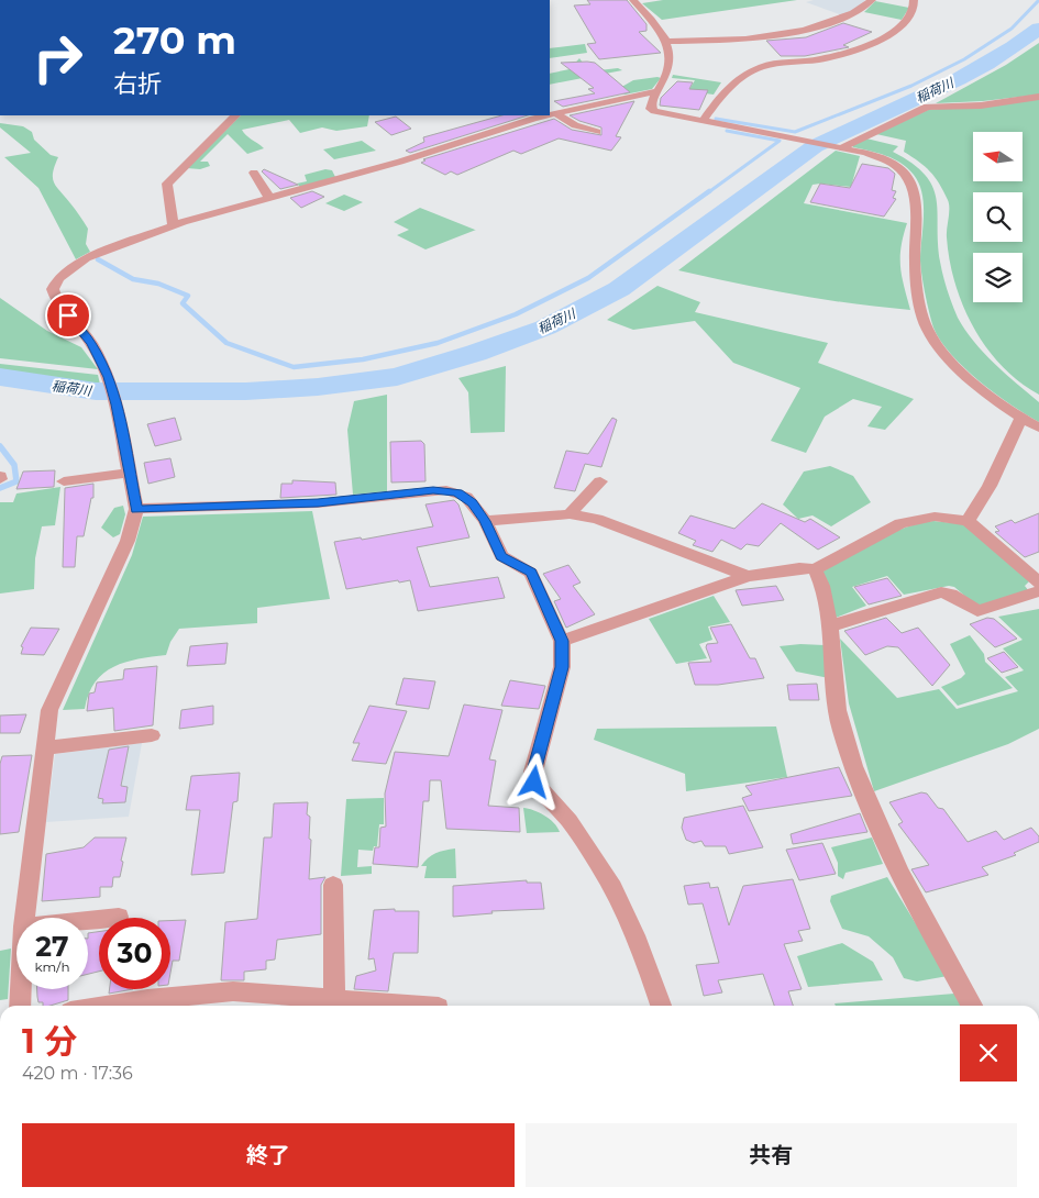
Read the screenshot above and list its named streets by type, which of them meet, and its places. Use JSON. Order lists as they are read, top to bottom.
{
  "water": ["稲荷川"],
  "north": "left",
  "page": {
    "turn": ["270 m", "右折"],
    "speed": "27 km/h",
    "limit": "30",
    "heading": ["1 分", "420 m · 17:36"],
    "buttons": ["終了", "共有"]
  }
}
